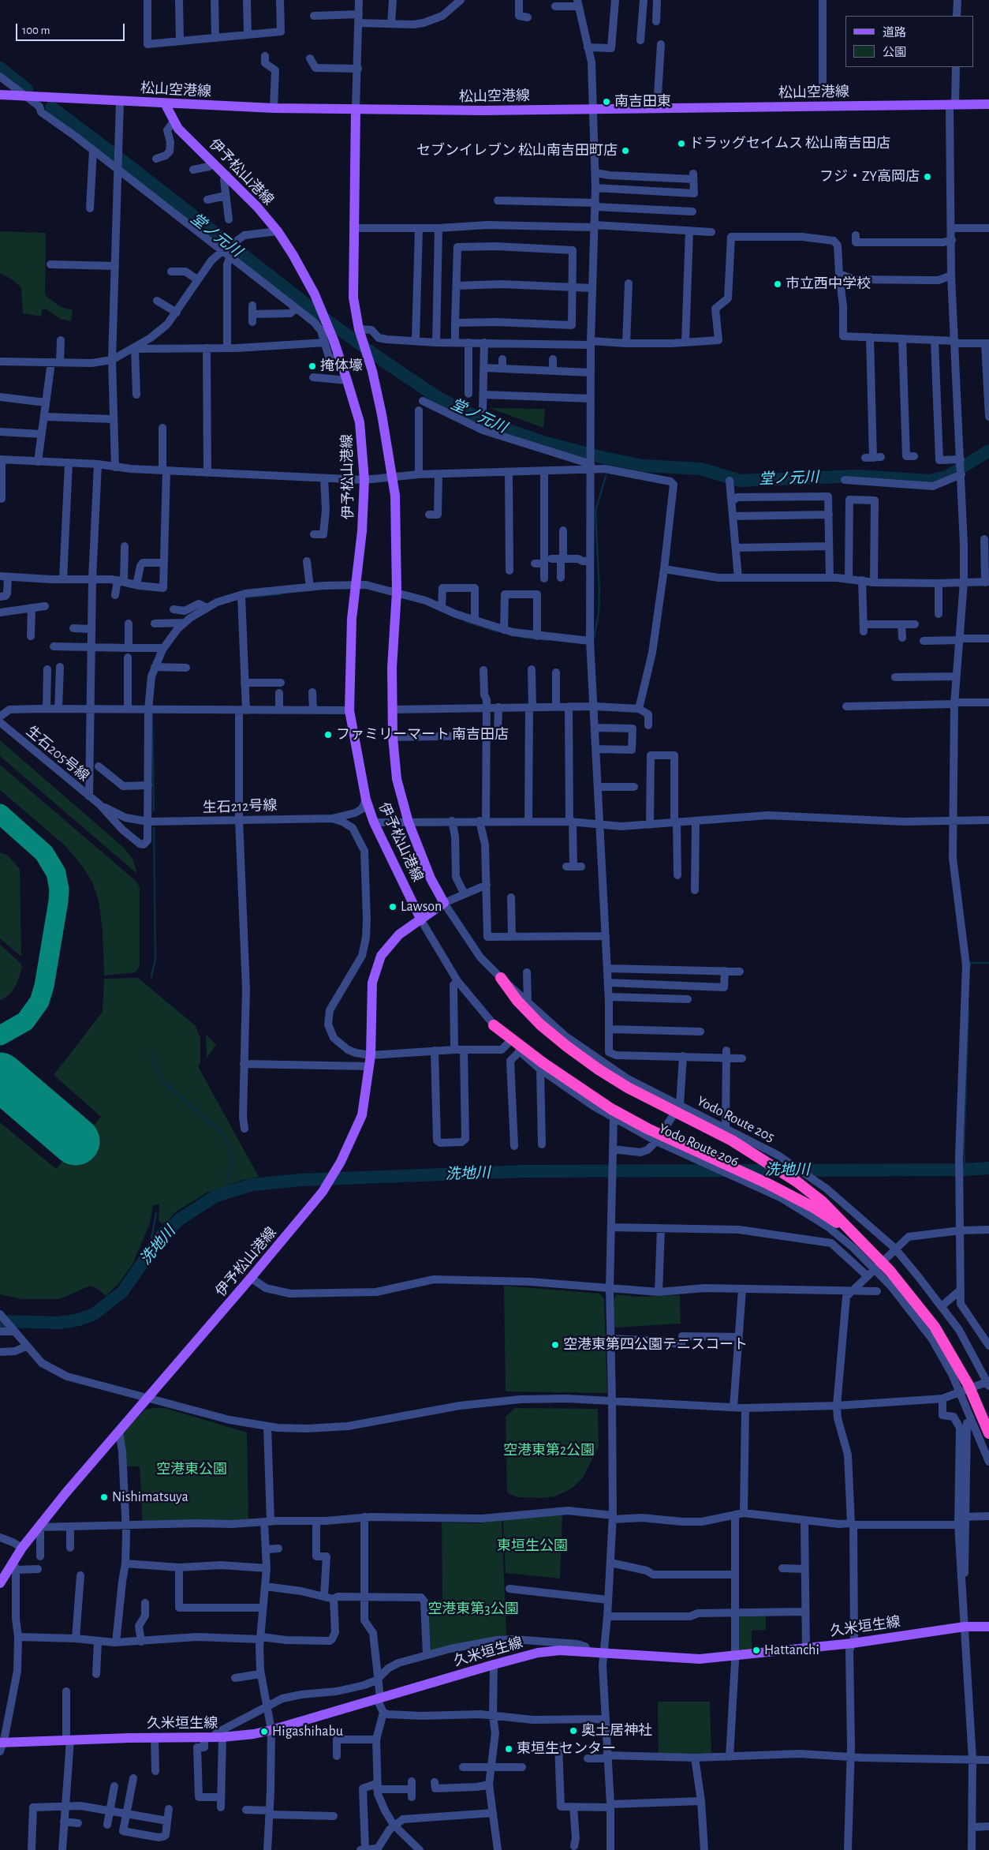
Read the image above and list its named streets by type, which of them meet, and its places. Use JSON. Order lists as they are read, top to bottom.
{
  "streets": {
    "main road": ["松山空港線", "伊予松山港線", "久米垣生線"],
    "street": [
      "生石205号線",
      "生石212号線",
      "Yodo Route 205",
      "Yodo Route 206"
    ]
  },
  "crossings": [
    ["松山空港線", "伊予松山港線"],
    ["伊予松山港線", "Yodo Route 205"],
    ["伊予松山港線", "Yodo Route 206"],
    ["生石205号線", "生石212号線"]
  ],
  "water": ["堂ノ元川", "洗地川"],
  "parks": [
    "空港東第2公園",
    "空港東公園",
    "東垣生公園",
    "空港東第3公園"
  ],
  "places": [
    "南吉田東",
    "ドラッグセイムス 松山南吉田店",
    "セブンイレブン 松山南吉田町店",
    "フジ・ZY高岡店",
    "市立西中学校",
    "掩体壕",
    "ファミリーマート 南吉田店",
    "Lawson",
    "空港東第四公園テニスコート",
    "Nishimatsuya",
    "Hattanchi",
    "奥土居神社",
    "Higashihabu",
    "東垣生センター"
  ],
  "legend": ["道路", "公園"],
  "scale_bar": "100 m"
}
